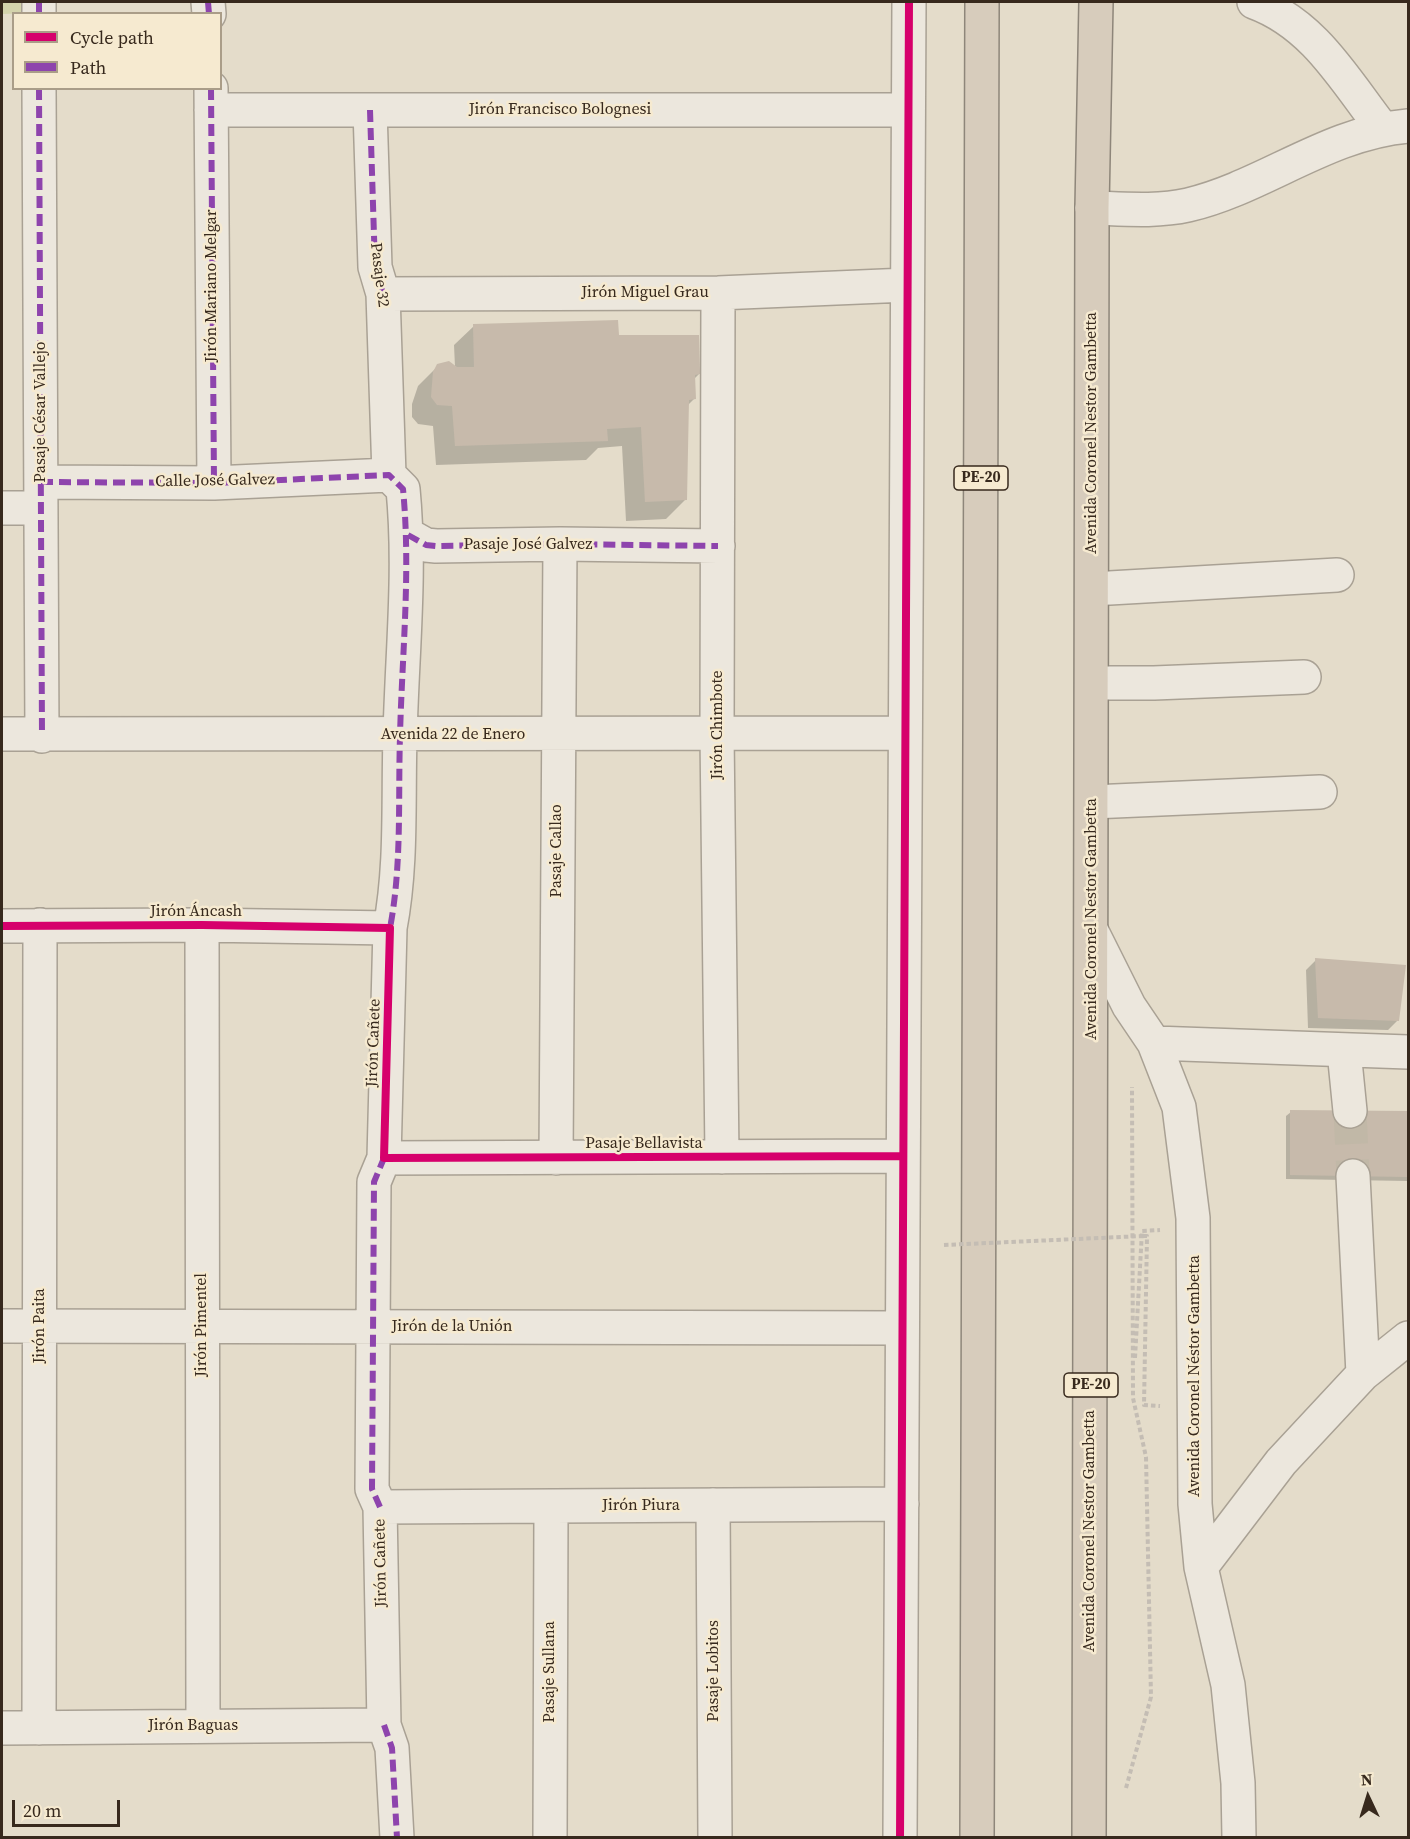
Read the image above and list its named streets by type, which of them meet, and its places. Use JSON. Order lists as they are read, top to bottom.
{
  "streets": {
    "highway": ["Avenida Coronel Nestor Gambetta", "PE-20"],
    "street": [
      "Jirón Francisco Bolognesi",
      "Pasaje 32",
      "Jirón Mariano Melgar",
      "Jirón Miguel Grau",
      "Pasaje César Vallejo",
      "Calle José Galvez",
      "Pasaje José Galvez",
      "Jirón Chimbote",
      "Avenida 22 de Enero",
      "Pasaje Callao",
      "Jirón Áncash",
      "Jirón Cañete",
      "Pasaje Bellavista",
      "Jirón Pimentel",
      "Jirón Paita",
      "Jirón de la Unión",
      "Avenida Coronel Néstor Gambetta",
      "Jirón Piura",
      "Pasaje Lobitos",
      "Pasaje Sullana",
      "Jirón Baguas"
    ]
  },
  "crossings": [
    ["Jirón Francisco Bolognesi", "Pasaje 32"],
    ["Jirón Francisco Bolognesi", "Jirón Mariano Melgar"],
    ["Pasaje 32", "Jirón Miguel Grau"],
    ["Pasaje 32", "Calle José Galvez"],
    ["Jirón Mariano Melgar", "Calle José Galvez"],
    ["Jirón Miguel Grau", "Jirón Chimbote"],
    ["Pasaje César Vallejo", "Calle José Galvez"],
    ["Pasaje César Vallejo", "Avenida 22 de Enero"],
    ["Avenida Coronel Nestor Gambetta", "Avenida Coronel Néstor Gambetta"],
    ["Pasaje José Galvez", "Jirón Chimbote"],
    ["Pasaje José Galvez", "Pasaje Callao"],
    ["Pasaje José Galvez", "Jirón Cañete"],
    ["Jirón Chimbote", "Avenida 22 de Enero"],
    ["Jirón Chimbote", "Pasaje Bellavista"],
    ["Avenida 22 de Enero", "Pasaje Callao"],
    ["Avenida 22 de Enero", "Jirón Cañete"],
    ["Pasaje Callao", "Pasaje Bellavista"],
    ["Jirón Áncash", "Jirón Cañete"],
    ["Jirón Áncash", "Jirón Pimentel"],
    ["Jirón Áncash", "Jirón Paita"],
    ["Jirón Cañete", "Pasaje Bellavista"],
    ["Jirón Cañete", "Jirón de la Unión"],
    ["Jirón Cañete", "Jirón Piura"],
    ["Jirón Cañete", "Jirón Baguas"],
    ["Jirón Pimentel", "Jirón de la Unión"],
    ["Jirón Pimentel", "Jirón Baguas"],
    ["Jirón Paita", "Jirón de la Unión"],
    ["Jirón Paita", "Jirón Baguas"],
    ["Jirón Piura", "Pasaje Lobitos"],
    ["Jirón Piura", "Pasaje Sullana"]
  ],
  "legend": ["Cycle path", "Path"],
  "scale_bar": "20 m",
  "north": "top"
}
